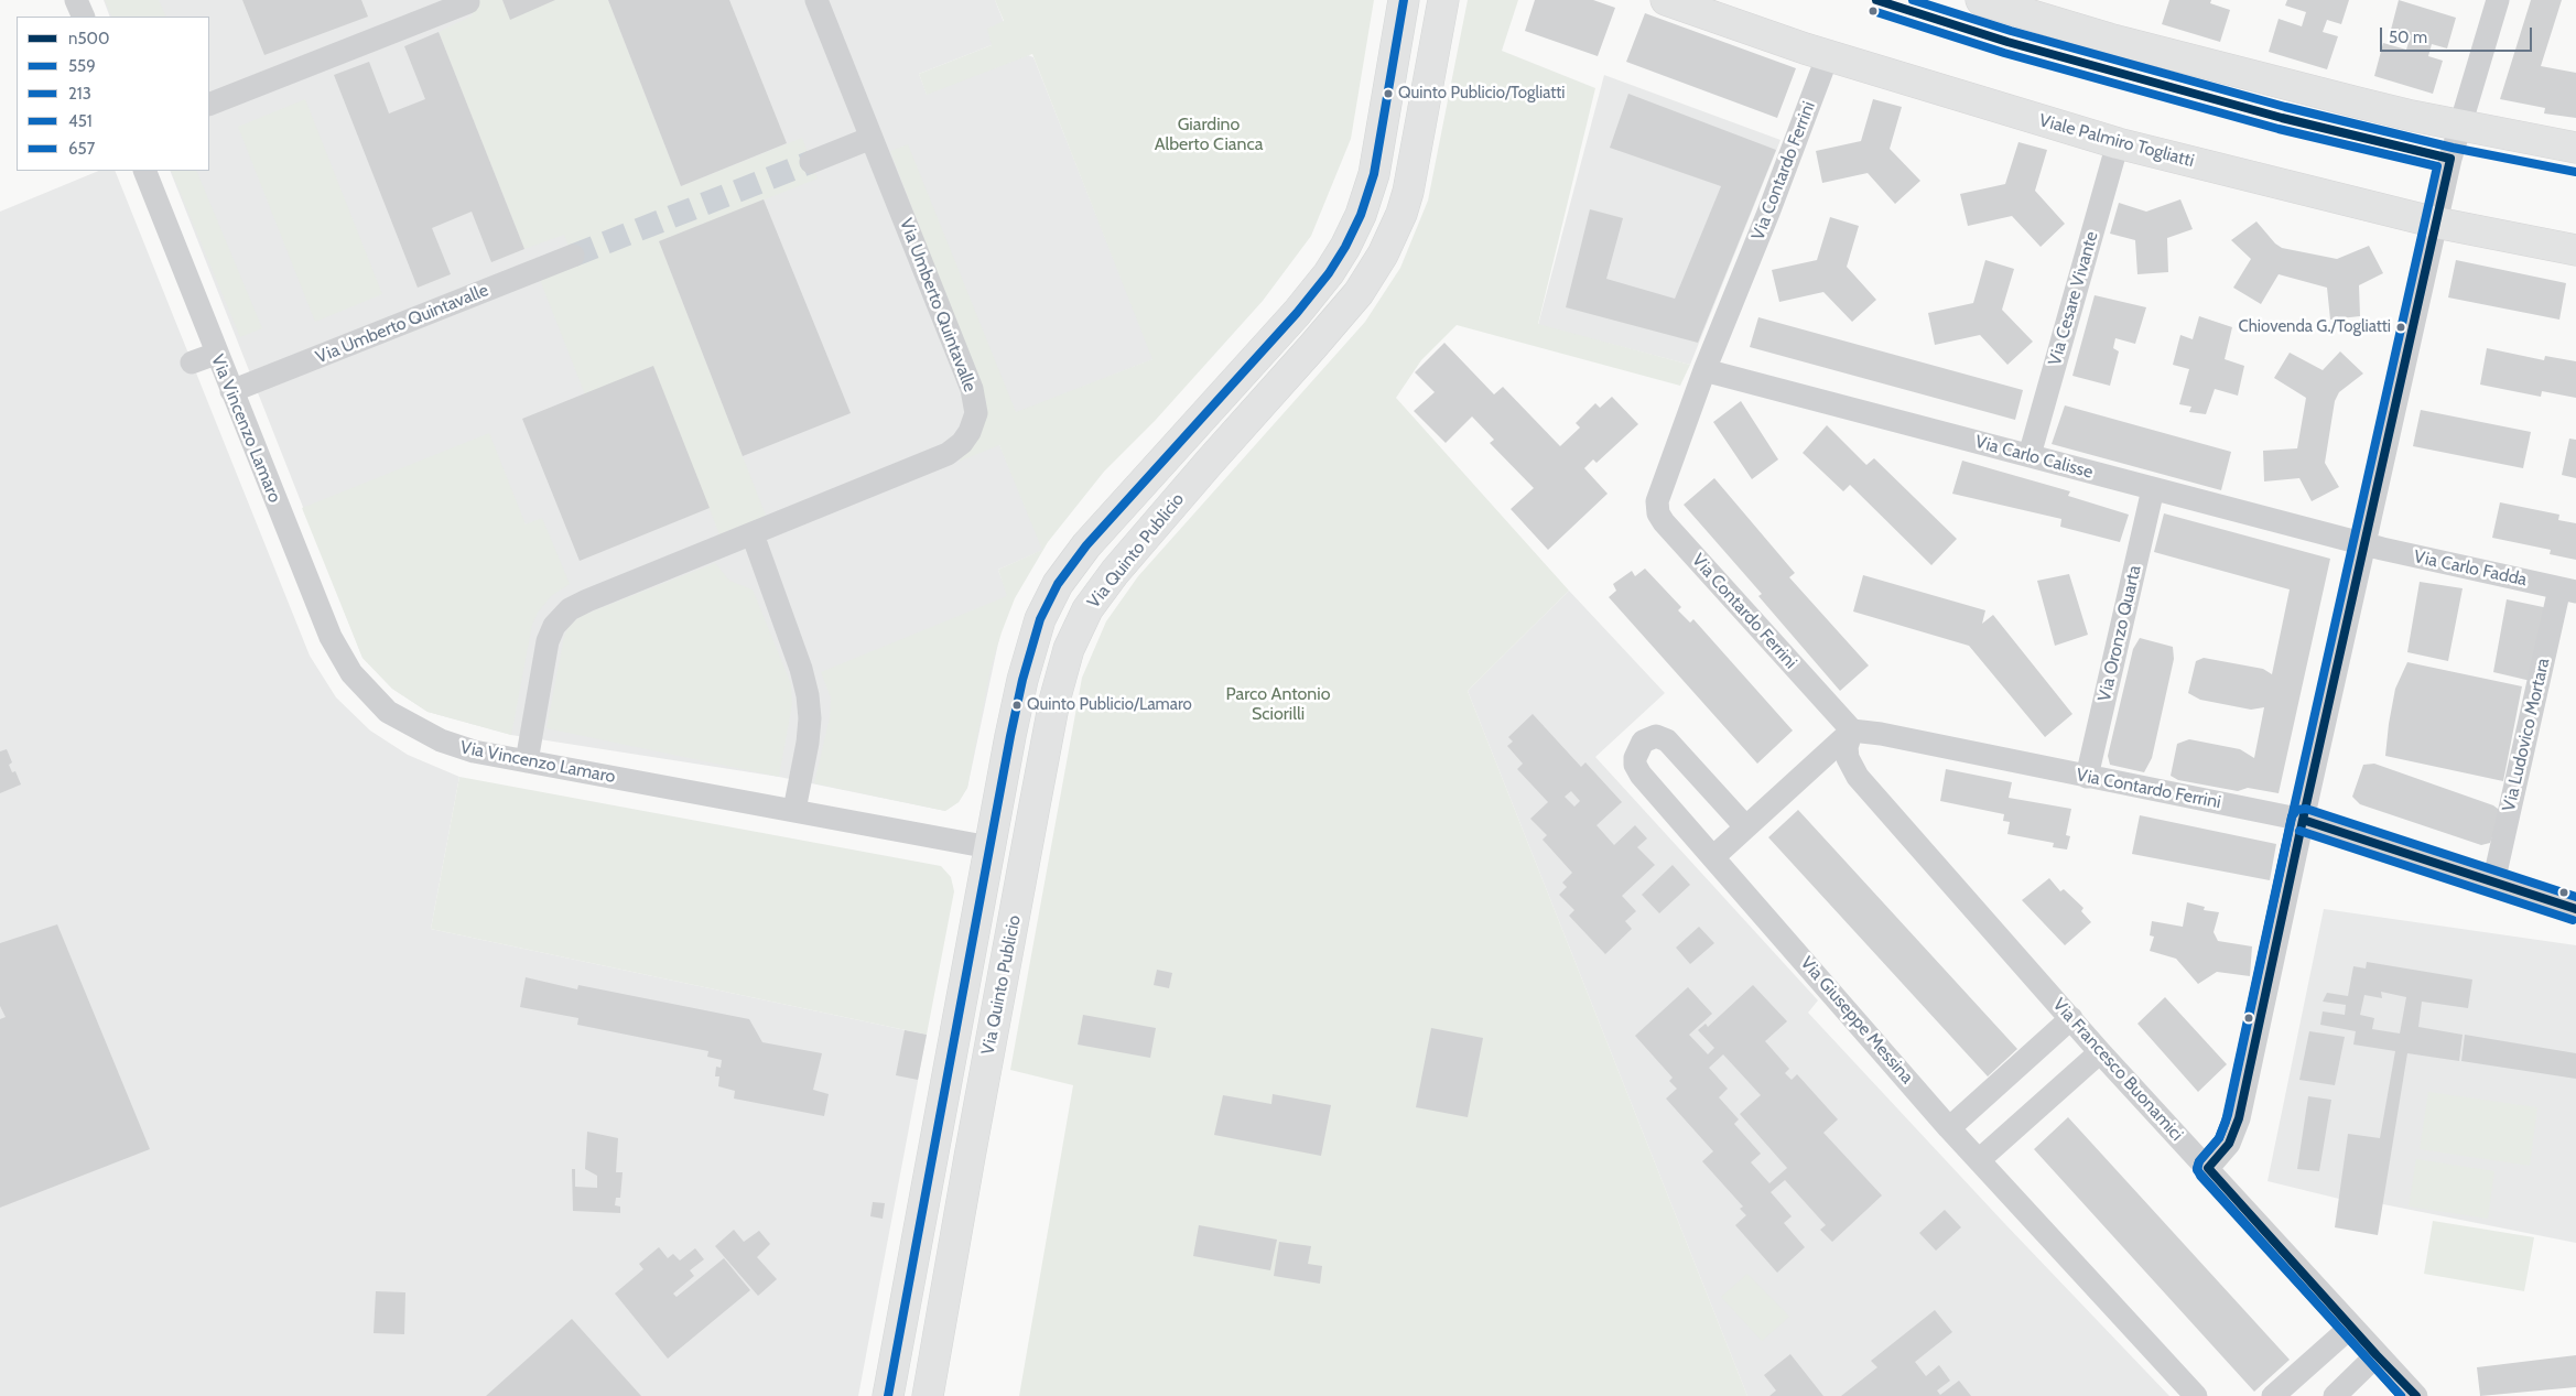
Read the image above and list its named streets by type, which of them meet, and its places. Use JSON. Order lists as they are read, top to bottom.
{
  "streets": {
    "street": [
      "Viale Palmiro Togliatti",
      "Via Contardo Ferrini",
      "Via Cesare Vivante",
      "Via Umberto Quintavalle",
      "Via Vincenzo Lamaro",
      "Via Carlo Calisse",
      "Via Quinto Publicio",
      "Via Carlo Fadda",
      "Via Oronzo Quarta",
      "Via Ludovico Mortara",
      "Via Giuseppe Messina",
      "Via Francesco Buonamici"
    ]
  },
  "crossings": [
    ["Viale Palmiro Togliatti", "Via Contardo Ferrini"],
    ["Viale Palmiro Togliatti", "Via Cesare Vivante"],
    ["Via Contardo Ferrini", "Via Carlo Calisse"],
    ["Via Contardo Ferrini", "Via Oronzo Quarta"],
    ["Via Contardo Ferrini", "Via Ludovico Mortara"],
    ["Via Contardo Ferrini", "Via Francesco Buonamici"],
    ["Via Cesare Vivante", "Via Carlo Calisse"],
    ["Via Umberto Quintavalle", "Via Vincenzo Lamaro"],
    ["Via Vincenzo Lamaro", "Via Quinto Publicio"],
    ["Via Carlo Calisse", "Via Carlo Fadda"],
    ["Via Carlo Calisse", "Via Oronzo Quarta"],
    ["Via Carlo Fadda", "Via Ludovico Mortara"]
  ],
  "parks": ["Giardino Alberto Cianca", "Parco Antonio Sciorilli"],
  "places": ["Quinto Publicio/Togliatti", "Chiovenda G./Togliatti", "Quinto Publicio/Lamaro"],
  "lines": [
    "transit line n500",
    "transit line 213",
    "transit line 451",
    "transit line 559",
    "transit line 657"
  ],
  "legend": [
    "n500",
    "559",
    "213",
    "451",
    "657"
  ],
  "scale_bar": "50 m"
}
